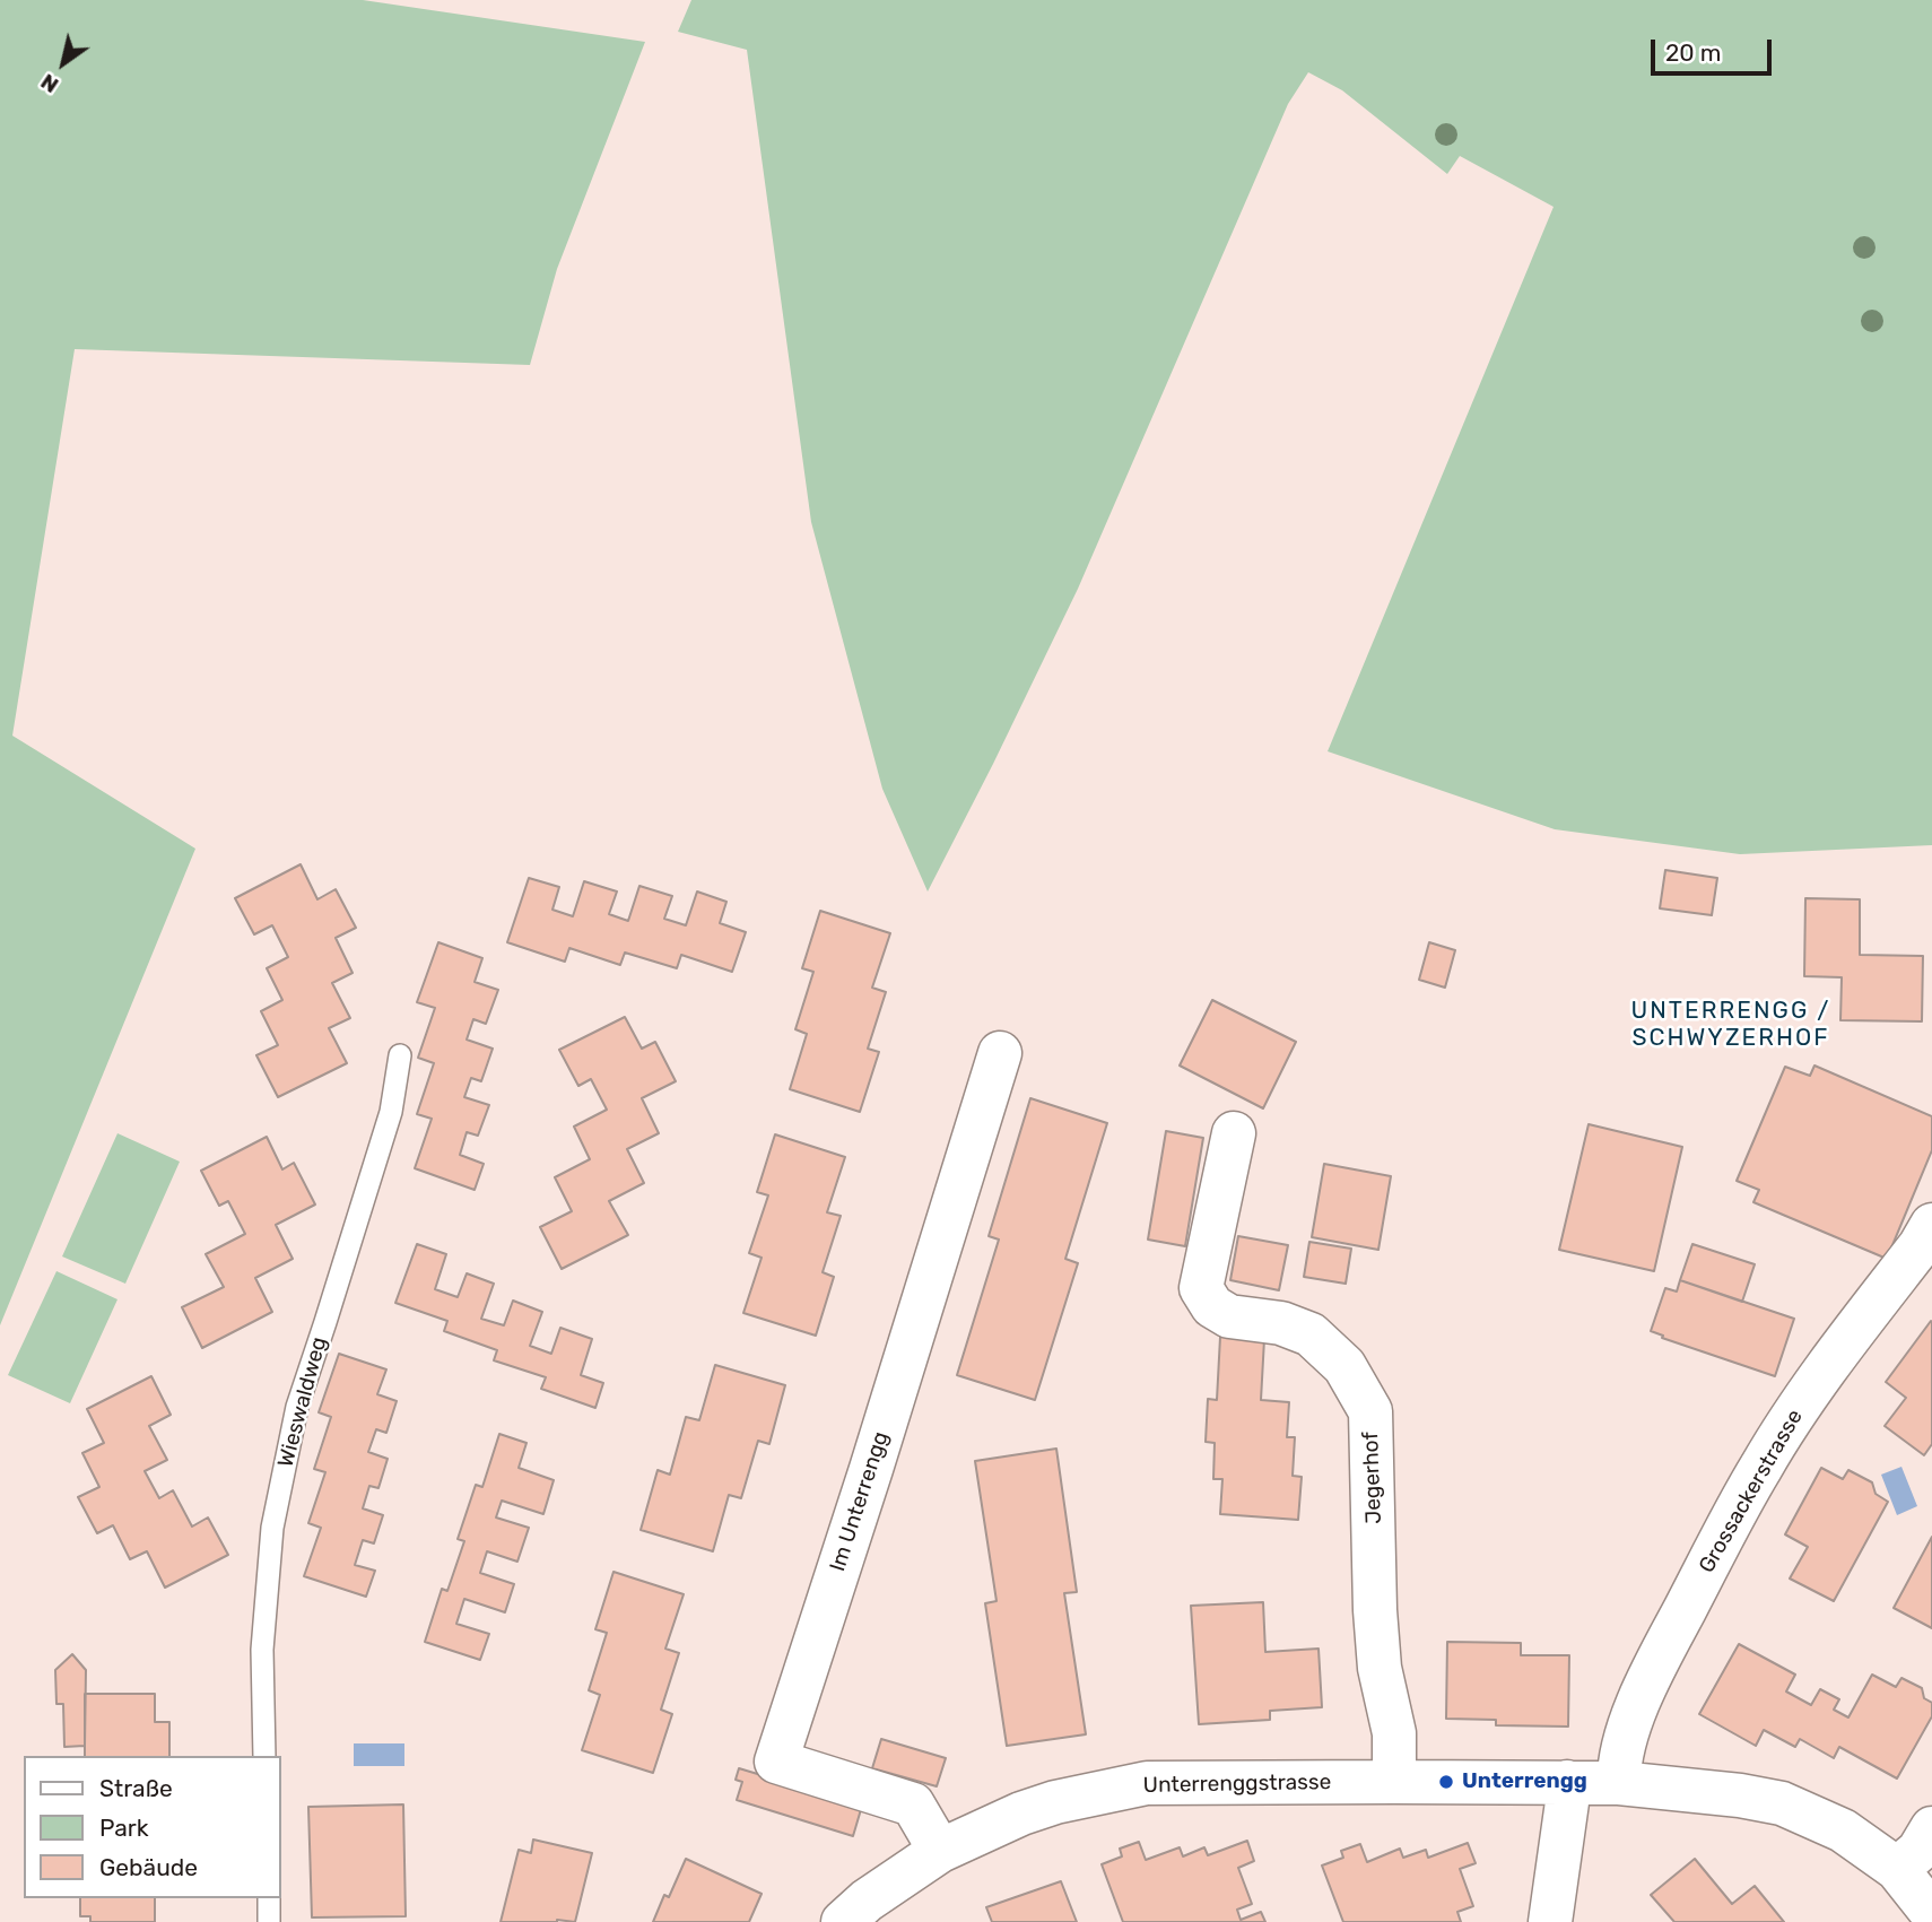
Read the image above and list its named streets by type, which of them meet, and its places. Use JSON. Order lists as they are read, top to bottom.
{
  "streets": {
    "street": [
      "Jegerhof",
      "Grossackerstrasse",
      "Im Unterrengg",
      "Unterrenggstrasse"
    ],
    "lane": ["Wieswaldweg"]
  },
  "crossings": [
    ["Jegerhof", "Unterrenggstrasse"],
    ["Grossackerstrasse", "Unterrenggstrasse"],
    ["Im Unterrengg", "Unterrenggstrasse"]
  ],
  "districts": ["UNTERRENGG / SCHWYZERHOF"],
  "places": ["Unterrengg"],
  "legend": ["Straße", "Park", "Gebäude"],
  "scale_bar": "20 m",
  "north": "bottom left"
}
